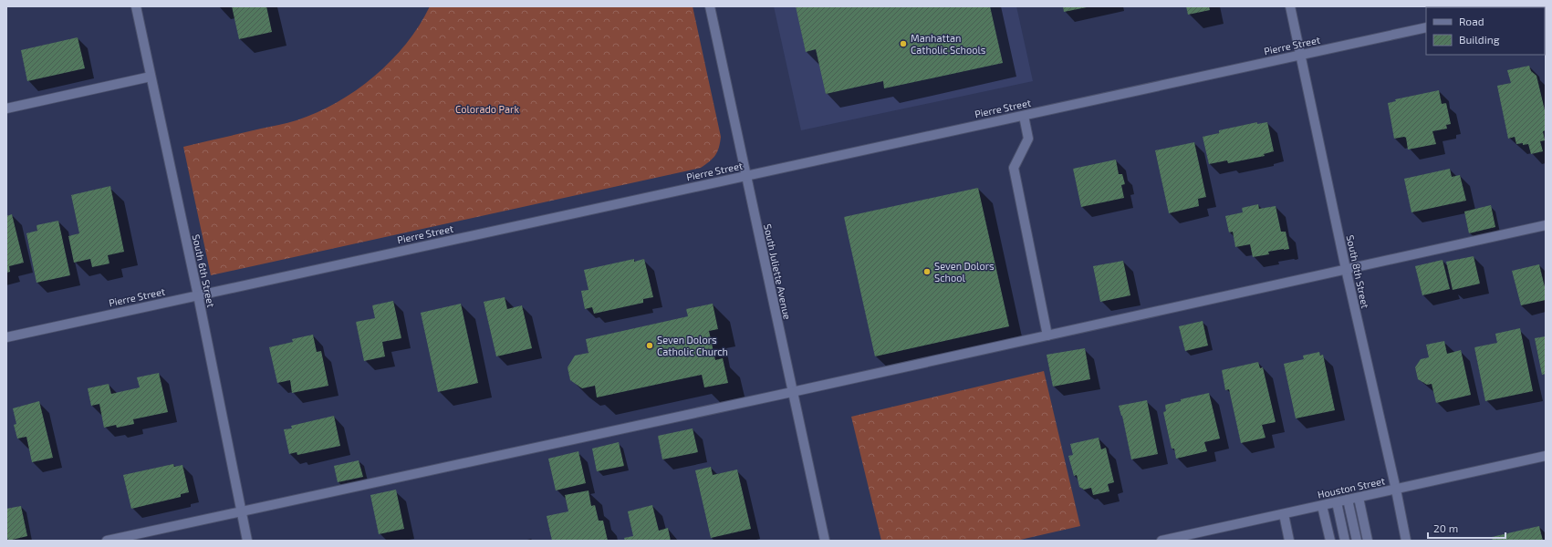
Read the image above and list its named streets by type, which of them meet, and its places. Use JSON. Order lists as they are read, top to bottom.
{
  "streets": {
    "street": [
      "Pierre Street",
      "South 6th Street",
      "South Juliette Avenue",
      "South 8th Street",
      "Houston Street"
    ]
  },
  "crossings": [
    ["Pierre Street", "South 6th Street"],
    ["Pierre Street", "South Juliette Avenue"],
    ["Pierre Street", "South 8th Street"],
    ["South 8th Street", "Houston Street"]
  ],
  "parks": ["Colorado Park"],
  "places": ["Manhattan Catholic Schools", "Seven Dolors School", "Seven Dolors Catholic Church"],
  "legend": ["Road", "Building"],
  "scale_bar": "20 m"
}
